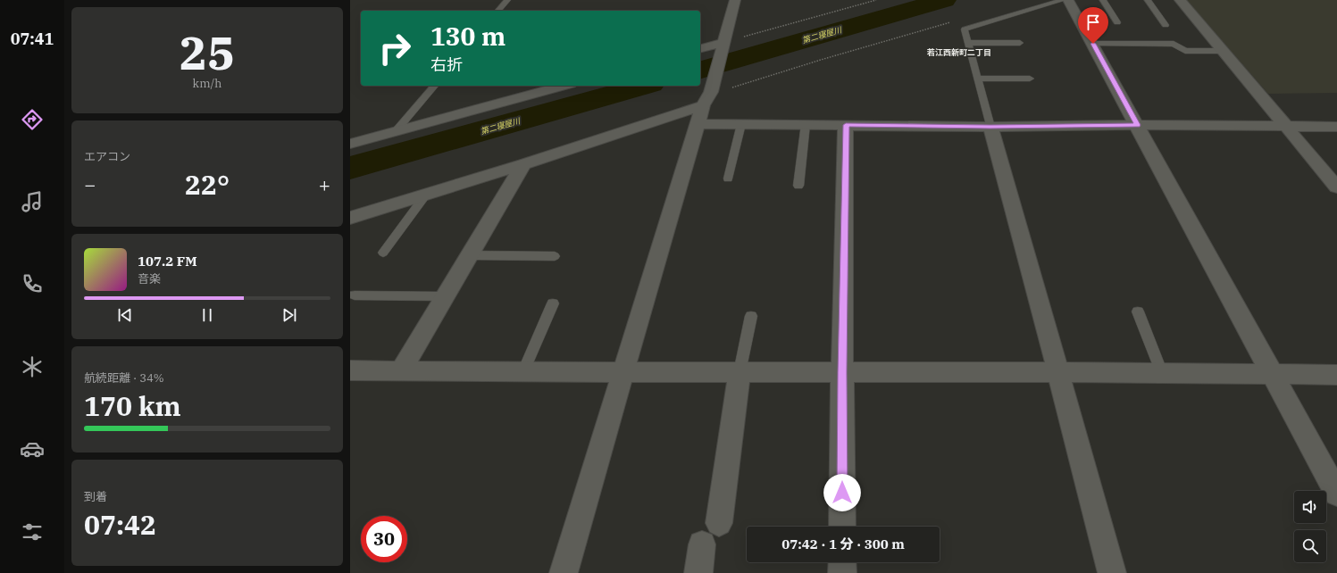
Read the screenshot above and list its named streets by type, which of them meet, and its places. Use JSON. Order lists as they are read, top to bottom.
{
  "districts": ["若江西新町二丁目"],
  "water": ["第二寝屋川"],
  "page": {
    "tabs": "07:41",
    "tile": [
      ["25", "km/h"],
      "エアコン",
      ["航続距離 · 34%", "170 km"],
      ["到着", "07:42"]
    ],
    "turn": ["130 m", "右折"],
    "heat": ["−", "22°", "+"],
    "song": ["107.2 FM", "音楽"],
    "limit": "30",
    "trip": "07:42 · 1 分 · 300 m"
  }
}
